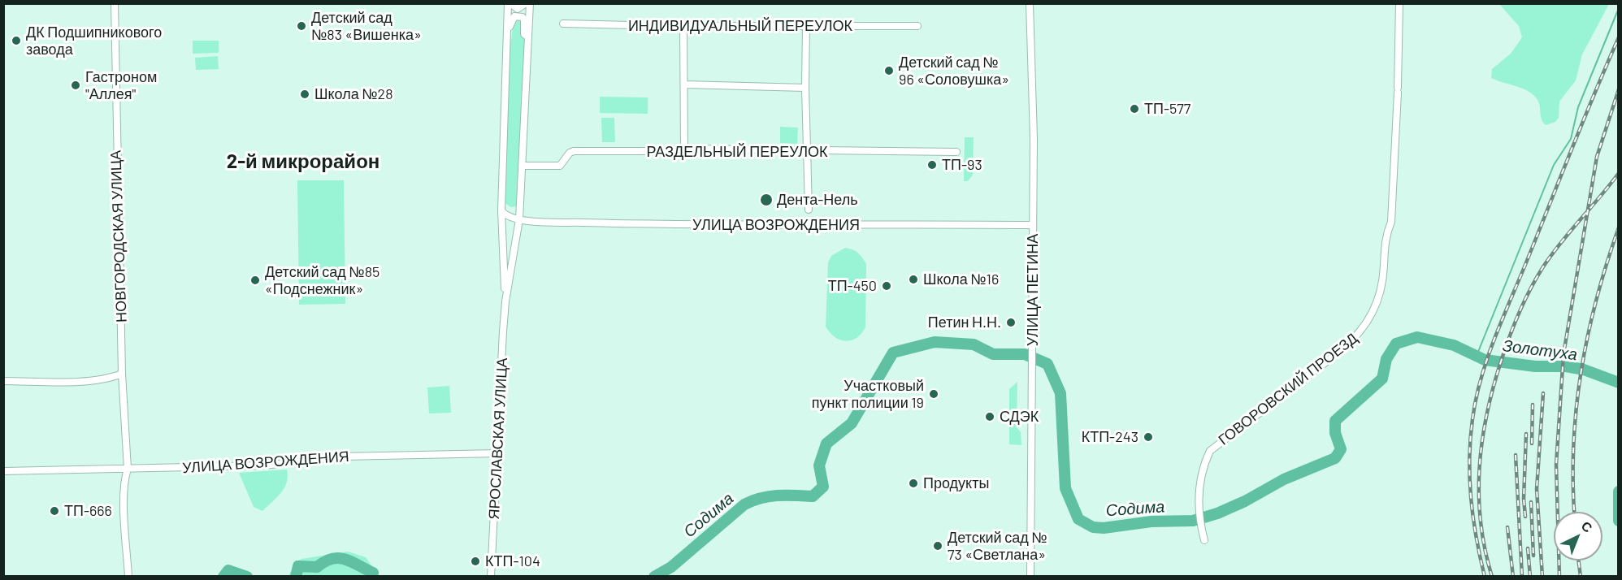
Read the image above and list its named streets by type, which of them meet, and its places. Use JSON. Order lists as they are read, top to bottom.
{
  "streets": {
    "street": [
      "ИНДИВИДУАЛЬНЫЙ ПЕРЕУЛОК",
      "РАЗДЕЛЬНЫЙ ПЕРЕУЛОК",
      "УЛИЦА ВОЗРОЖДЕНИЯ",
      "НОВГОРОДСКАЯ УЛИЦА",
      "УЛИЦА ПЕТИНА",
      "ГОВОРОВСКИЙ ПРОЕЗД",
      "ЯРОСЛАВСКАЯ УЛИЦА"
    ]
  },
  "crossings": [
    ["РАЗДЕЛЬНЫЙ ПЕРЕУЛОК", "ЯРОСЛАВСКАЯ УЛИЦА"],
    ["УЛИЦА ВОЗРОЖДЕНИЯ", "НОВГОРОДСКАЯ УЛИЦА"],
    ["УЛИЦА ВОЗРОЖДЕНИЯ", "УЛИЦА ПЕТИНА"],
    ["УЛИЦА ВОЗРОЖДЕНИЯ", "ЯРОСЛАВСКАЯ УЛИЦА"]
  ],
  "districts": ["2-й микрорайон"],
  "water": ["Золотуха", "Содима"],
  "places": [
    "Детский сад №83 «Вишенка»",
    "ДК Подшипникового завода",
    "Детский сад № 96 «Соловушка»",
    "Гастроном \"Аллея\"",
    "Школа №28",
    "ТП-577",
    "ТП-93",
    "Дента-Нель",
    "Школа №16",
    "Детский сад №85 «Подснежник»",
    "ТП-450",
    "Петин Н.Н.",
    "Участковый пункт полиции 19",
    "СДЭК",
    "КТП-243",
    "Продукты",
    "ТП-666",
    "Детский сад № 73 «Светлана»",
    "КТП-104"
  ],
  "north": "top right"
}
